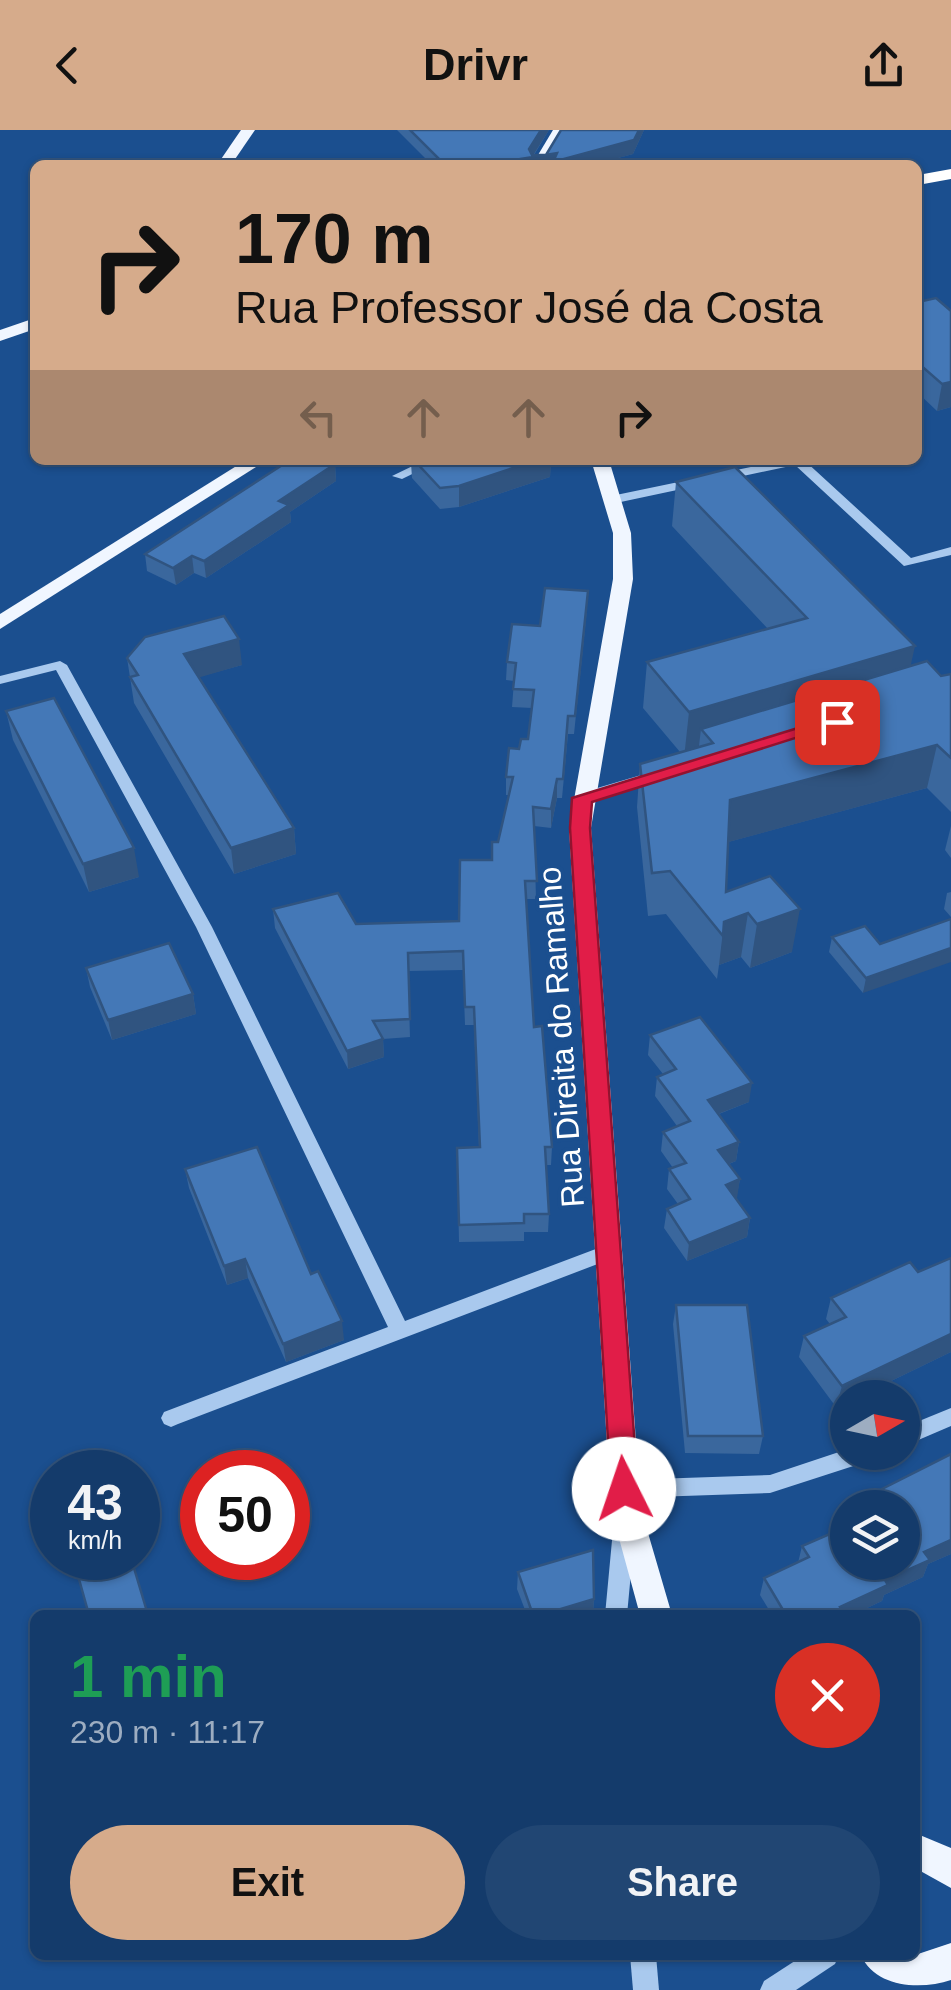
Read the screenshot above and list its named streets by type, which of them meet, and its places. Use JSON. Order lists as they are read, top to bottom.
{
  "streets": {
    "main road": ["Rua Direita do Ramalho"]
  },
  "north": "right",
  "page": {
    "header": "Drivr",
    "turn": ["170 m", "Rua Professor José da Costa"],
    "speed": "43 km/h",
    "limit": "50",
    "heading": ["1 min", "230 m · 11:17"],
    "buttons": ["Exit", "Share"]
  }
}
